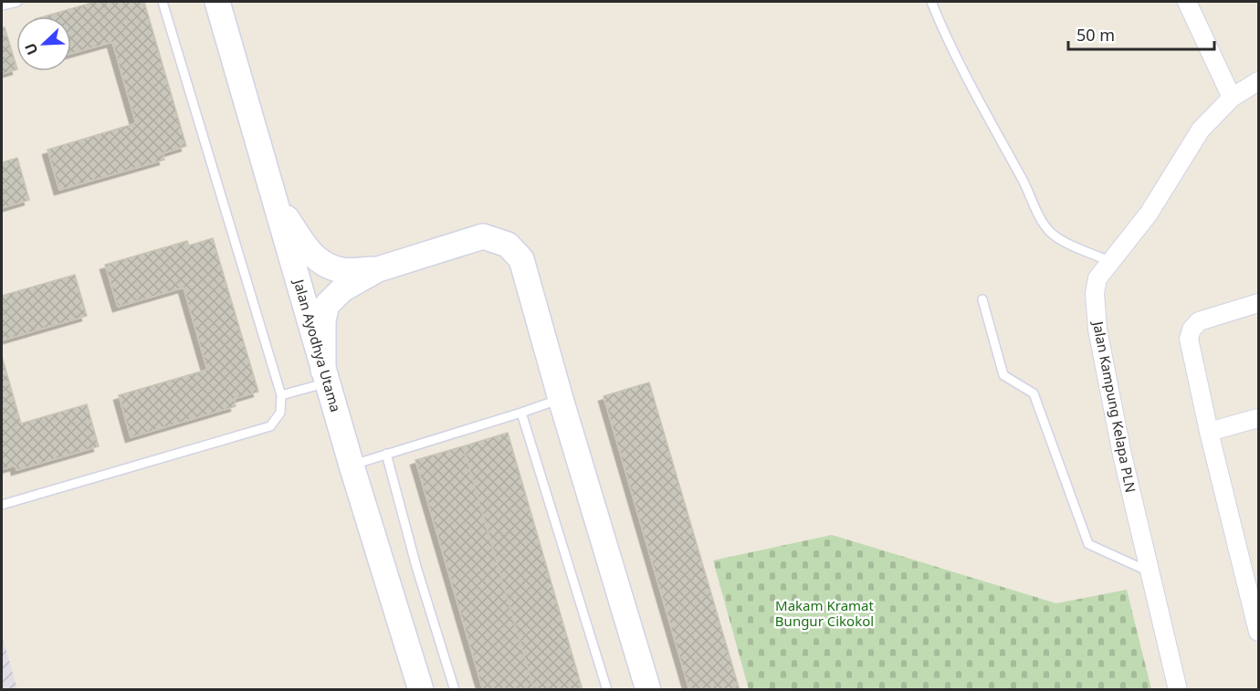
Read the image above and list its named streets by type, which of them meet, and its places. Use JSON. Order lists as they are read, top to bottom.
{
  "streets": {
    "street": ["Jalan Ayodhya Utama", "Jalan Kampung Kelapa PLN"]
  },
  "parks": ["Makam Kramat Bungur Cikokol"],
  "scale_bar": "50 m",
  "north": "bottom left"
}
